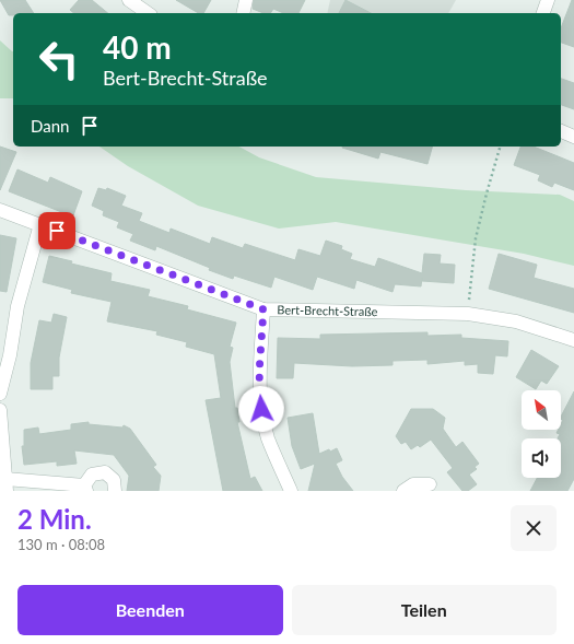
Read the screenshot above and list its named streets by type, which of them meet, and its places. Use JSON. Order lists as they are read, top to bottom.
{
  "streets": {
    "street": ["Bert-Brecht-Straße"]
  },
  "north": "top left",
  "page": {
    "turn": ["40 m", "Bert-Brecht-Straße"],
    "then": "Dann",
    "heading": ["2 Min.", "130 m · 08:08"],
    "buttons": ["Beenden", "Teilen"]
  }
}
